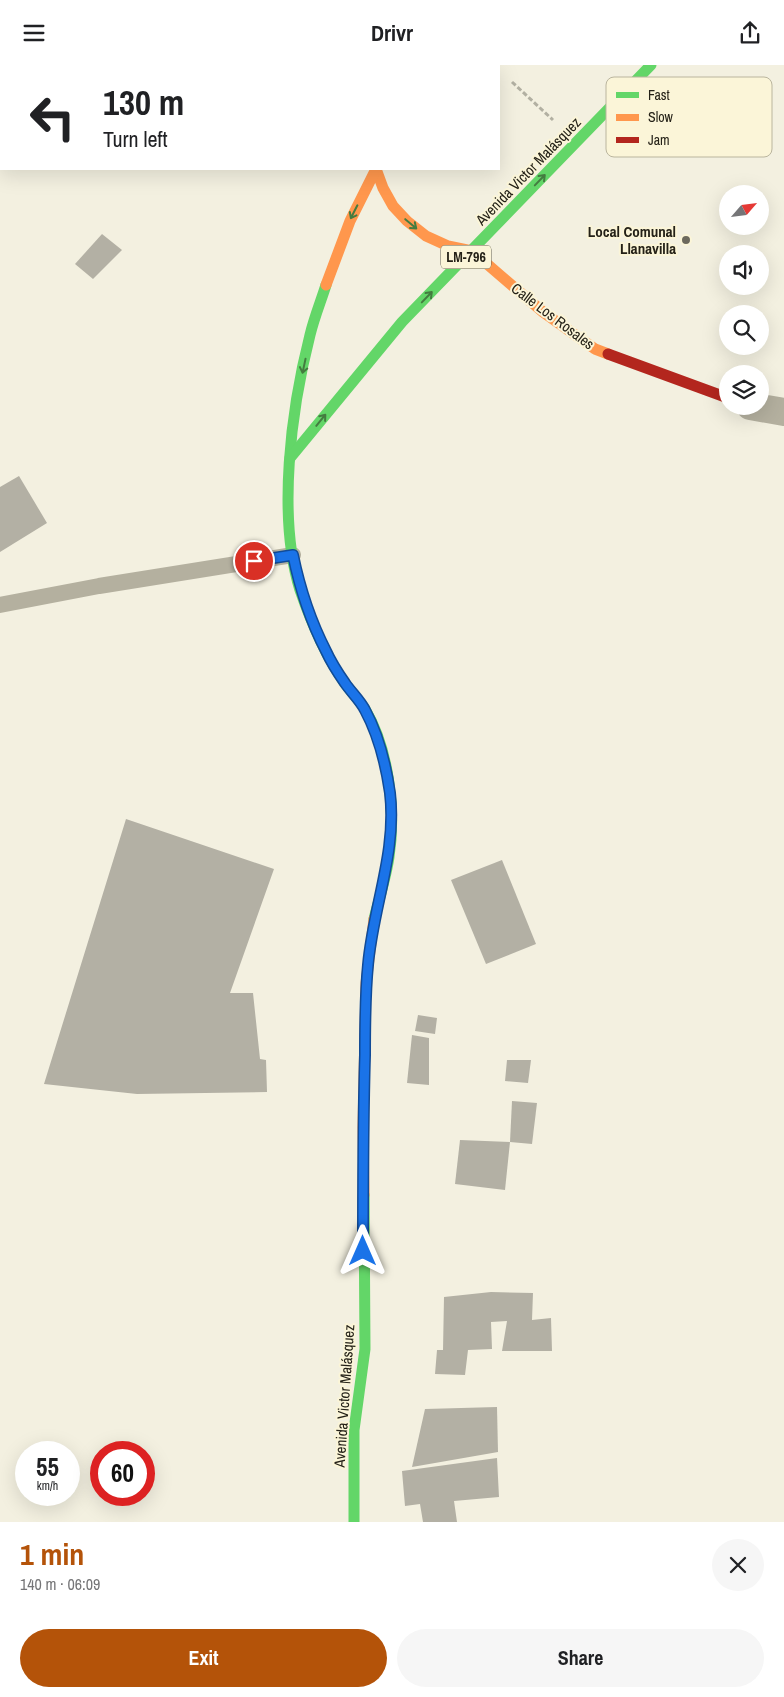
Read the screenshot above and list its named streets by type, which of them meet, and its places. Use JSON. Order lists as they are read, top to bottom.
{
  "streets": {
    "main road": ["Avenida Victor Malásquez", "LM-796", "Calle Los Rosales"]
  },
  "crossings": [
    ["Avenida Victor Malásquez", "Calle Los Rosales"]
  ],
  "places": ["Local Comunal Llanavilla"],
  "legend": ["Fast", "Slow", "Jam"],
  "north": "top right",
  "page": {
    "header": "Drivr",
    "turn": ["130 m", "Turn left"],
    "speed": "55 km/h",
    "limit": "60",
    "heading": ["1 min", "140 m · 06:09"],
    "buttons": ["Exit", "Share"]
  }
}
